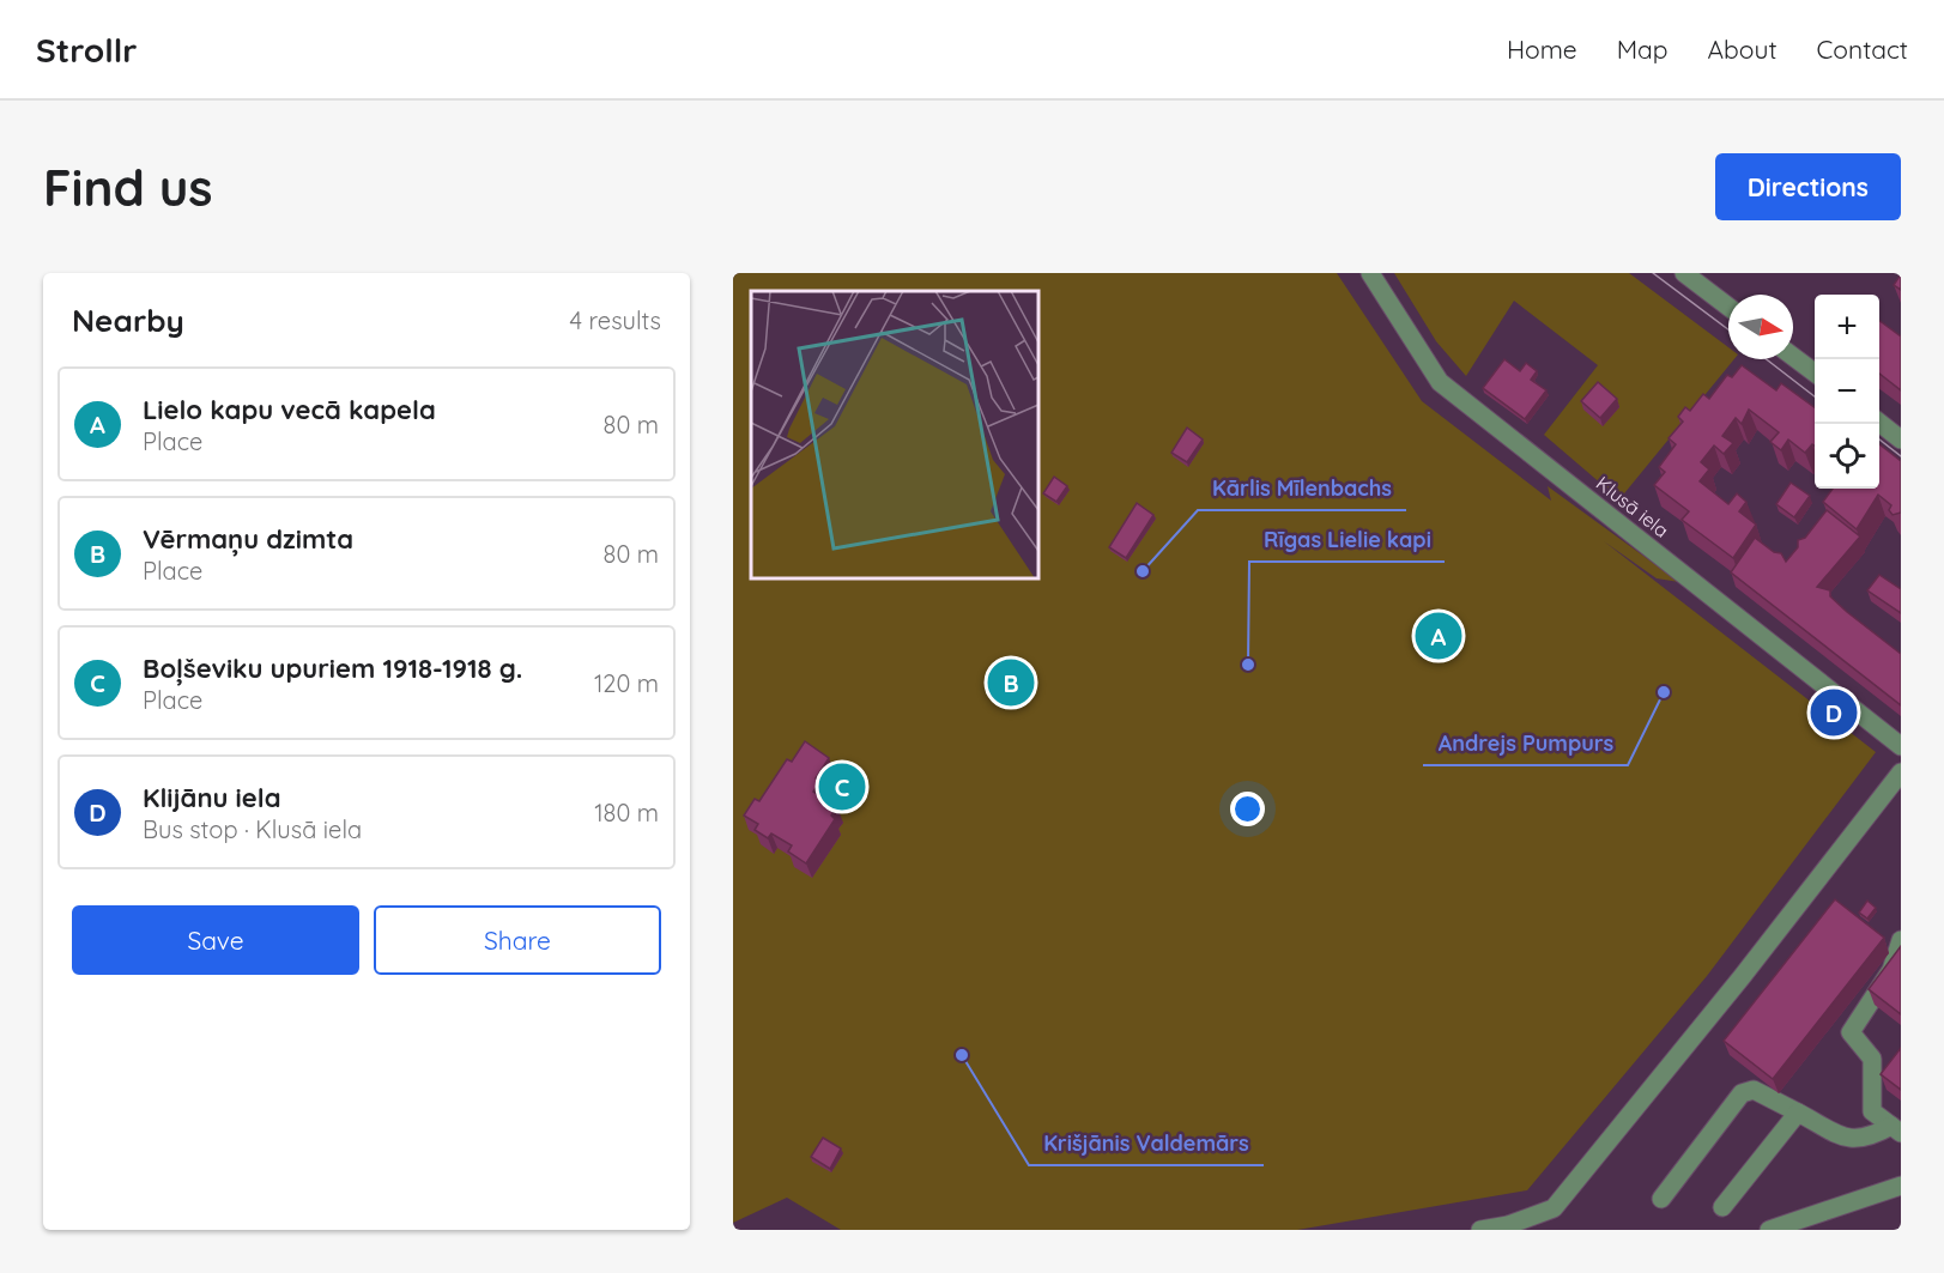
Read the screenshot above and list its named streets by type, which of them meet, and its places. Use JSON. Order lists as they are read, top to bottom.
{
  "streets": {
    "street": ["Klusā iela"]
  },
  "places": [
    "Kārlis Mīlenbachs",
    "Rīgas Lielie kapi",
    "Andrejs Pumpurs",
    "Krišjānis Valdemārs"
  ],
  "north": "right",
  "page": {
    "header": "Strollr",
    "nav": [
      "Home",
      "Map",
      "About",
      "Contact"
    ],
    "buttons": [
      "Directions",
      ["Save", "Share"]
    ],
    "title": "Find us",
    "heading": ["Nearby", "4 results"],
    "map_buttons": ["+", "−"],
    "list": [
      {
        "mark": "A",
        "name": "Lielo kapu vecā kapela",
        "note": "Place",
        "value": "80 m"
      },
      {
        "mark": "B",
        "name": "Vērmaņu dzimta",
        "note": "Place",
        "value": "80 m"
      },
      {
        "mark": "C",
        "name": "Boļševiku upuriem 1918-1918 g.",
        "note": "Place",
        "value": "120 m"
      },
      {
        "mark": "D",
        "name": "Klijānu iela",
        "note": "Bus stop · Klusā iela",
        "value": "180 m"
      }
    ],
    "pins": [
      "A",
      "B",
      "D",
      "C"
    ]
  }
}
